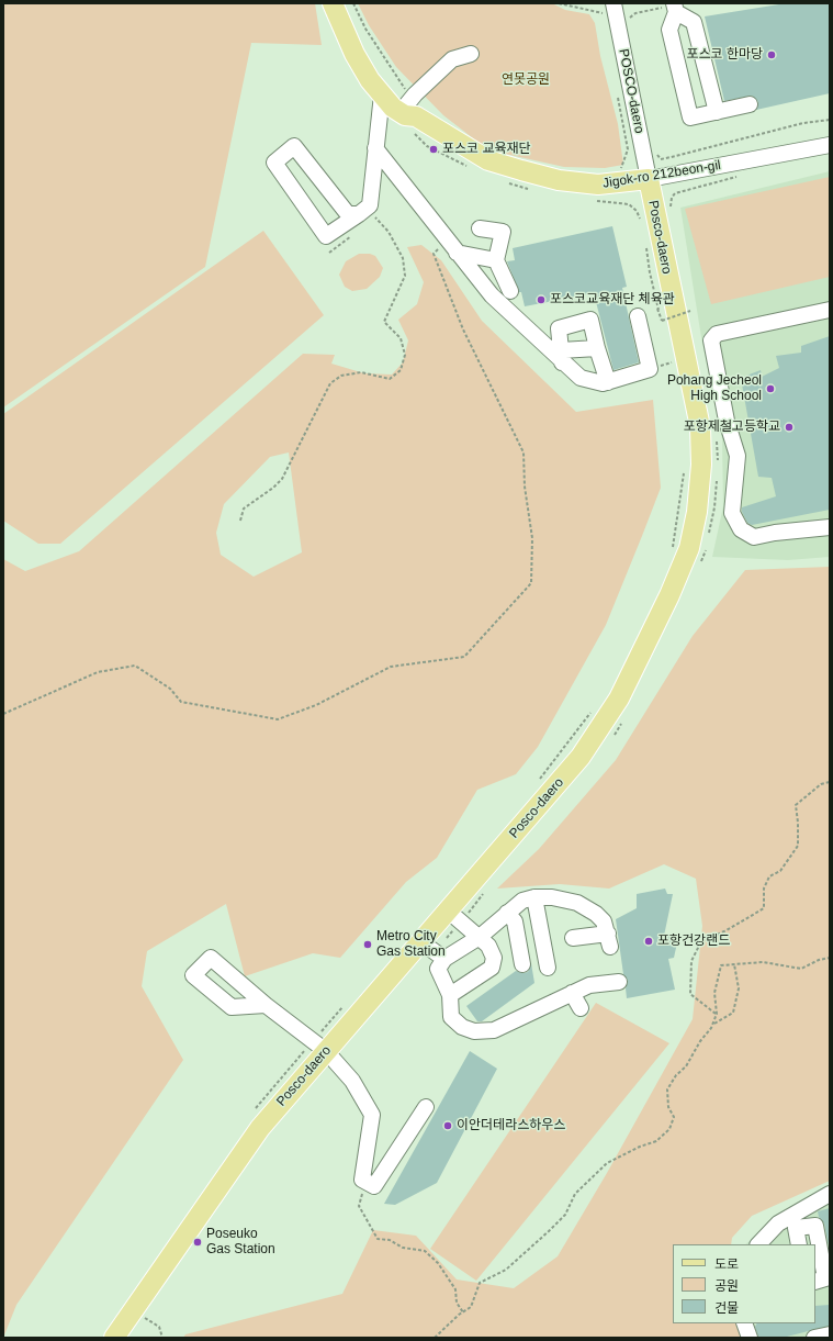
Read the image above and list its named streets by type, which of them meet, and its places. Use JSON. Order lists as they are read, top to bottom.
{
  "streets": {
    "main road": ["Jigok-ro 212beon-gil", "Posco-daero"],
    "street": ["POSCO-daero"]
  },
  "crossings": [
    ["POSCO-daero", "Jigok-ro 212beon-gil"],
    ["POSCO-daero", "Posco-daero"],
    ["Jigok-ro 212beon-gil", "Posco-daero"]
  ],
  "parks": ["연못공원"],
  "places": [
    "포스코 한마당",
    "포스코 교육재단",
    "포스코교육재단 체육관",
    "Pohang Jecheol High School",
    "포항제철고등학교",
    "포항건강랜드",
    "Metro City Gas Station",
    "이안더테라스하우스",
    "Poseuko Gas Station"
  ],
  "legend": ["도로", "공원", "건물"]
}
